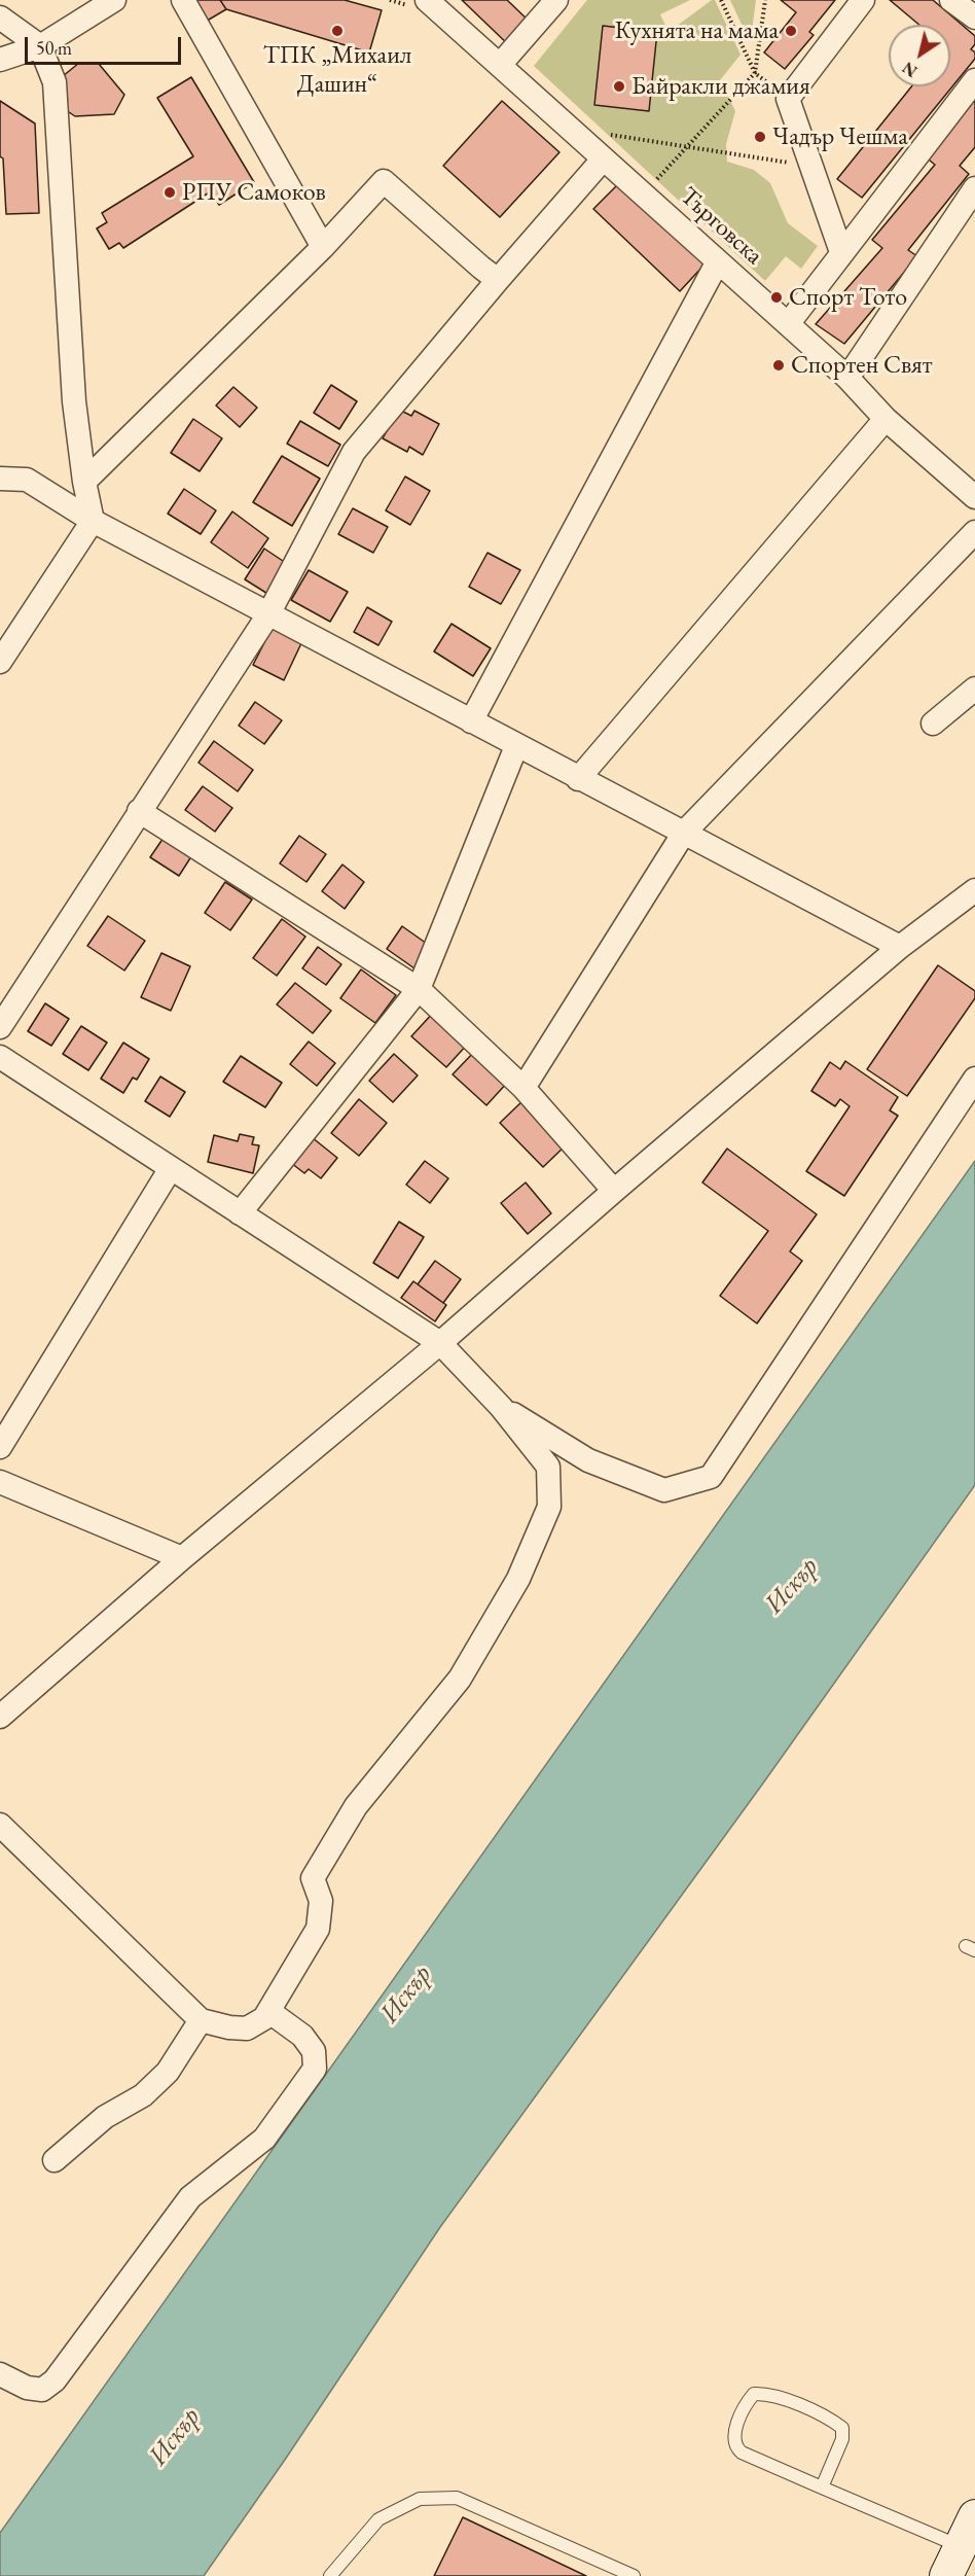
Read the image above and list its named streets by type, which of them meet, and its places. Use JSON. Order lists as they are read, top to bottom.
{
  "streets": {
    "street": ["Търговска"]
  },
  "water": ["Искър"],
  "places": [
    "ТПК „Михаил Дашин“",
    "Кухнята на мама",
    "Байракли джамия",
    "Чадър Чешма",
    "РПУ Самоков",
    "Спорт Тото",
    "Спортен Свят"
  ],
  "scale_bar": "50 m",
  "north": "bottom left"
}
